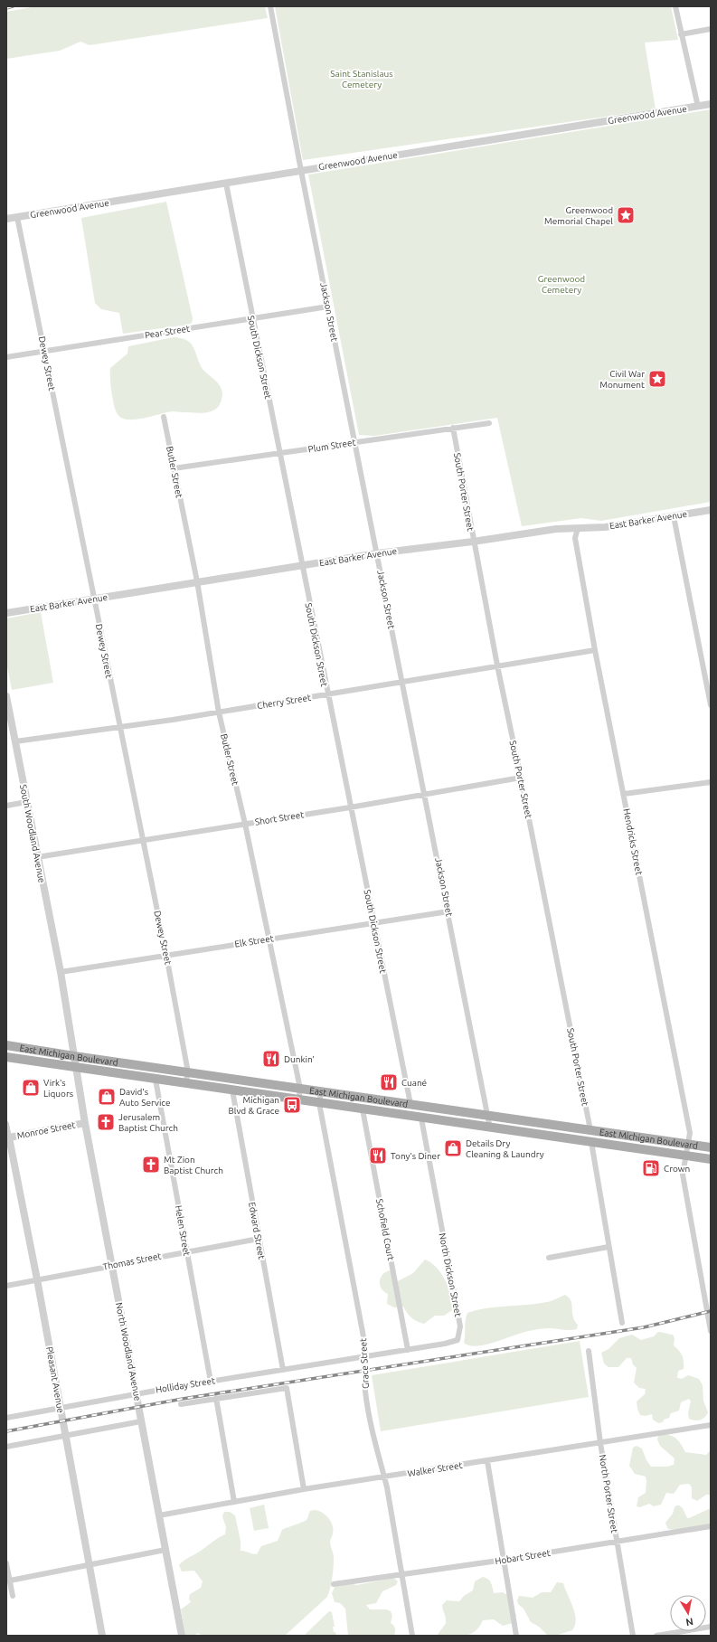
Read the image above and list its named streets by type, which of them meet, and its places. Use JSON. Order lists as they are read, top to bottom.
{
  "streets": {
    "main road": ["East Michigan Boulevard"],
    "street": [
      "Greenwood Avenue",
      "Jackson Street",
      "Pear Street",
      "South Dickson Street",
      "Dewey Street",
      "Plum Street",
      "Butler Street",
      "South Porter Street",
      "East Barker Avenue",
      "Cherry Street",
      "Short Street",
      "South Woodland Avenue",
      "Hendricks Street",
      "Elk Street",
      "Monroe Street",
      "Schofield Court",
      "Helen Street",
      "Edward Street",
      "Thomas Street",
      "North Dickson Street",
      "North Woodland Avenue",
      "Grace Street",
      "Pleasant Avenue",
      "Holliday Street",
      "Walker Street",
      "North Porter Street",
      "Hobart Street"
    ]
  },
  "crossings": [
    ["Greenwood Avenue", "Jackson Street"],
    ["Greenwood Avenue", "South Dickson Street"],
    ["Greenwood Avenue", "Dewey Street"],
    ["Jackson Street", "Pear Street"],
    ["Jackson Street", "Plum Street"],
    ["Jackson Street", "East Barker Avenue"],
    ["Jackson Street", "Cherry Street"],
    ["Jackson Street", "Short Street"],
    ["Jackson Street", "Elk Street"],
    ["Jackson Street", "East Michigan Boulevard"],
    ["Pear Street", "South Dickson Street"],
    ["Pear Street", "Dewey Street"],
    ["South Dickson Street", "Plum Street"],
    ["South Dickson Street", "East Barker Avenue"],
    ["South Dickson Street", "Cherry Street"],
    ["South Dickson Street", "Short Street"],
    ["South Dickson Street", "Elk Street"],
    ["South Dickson Street", "East Michigan Boulevard"],
    ["Dewey Street", "East Barker Avenue"],
    ["Dewey Street", "Cherry Street"],
    ["Dewey Street", "Short Street"],
    ["Dewey Street", "Elk Street"],
    ["Dewey Street", "East Michigan Boulevard"],
    ["Plum Street", "Butler Street"],
    ["Plum Street", "South Porter Street"],
    ["Butler Street", "East Barker Avenue"],
    ["Butler Street", "Cherry Street"],
    ["Butler Street", "Short Street"],
    ["Butler Street", "Elk Street"],
    ["Butler Street", "East Michigan Boulevard"],
    ["South Porter Street", "East Barker Avenue"],
    ["South Porter Street", "Cherry Street"],
    ["South Porter Street", "Short Street"],
    ["South Porter Street", "East Michigan Boulevard"],
    ["East Barker Avenue", "Hendricks Street"],
    ["Cherry Street", "South Woodland Avenue"],
    ["Cherry Street", "Hendricks Street"],
    ["Short Street", "South Woodland Avenue"],
    ["South Woodland Avenue", "Elk Street"],
    ["South Woodland Avenue", "East Michigan Boulevard"],
    ["South Woodland Avenue", "North Woodland Avenue"],
    ["Hendricks Street", "East Michigan Boulevard"],
    ["East Michigan Boulevard", "Schofield Court"],
    ["East Michigan Boulevard", "Helen Street"],
    ["East Michigan Boulevard", "Edward Street"],
    ["East Michigan Boulevard", "North Dickson Street"],
    ["East Michigan Boulevard", "North Woodland Avenue"],
    ["East Michigan Boulevard", "Grace Street"],
    ["Monroe Street", "North Woodland Avenue"],
    ["Monroe Street", "Pleasant Avenue"],
    ["Schofield Court", "North Dickson Street"],
    ["Helen Street", "Thomas Street"],
    ["Helen Street", "Holliday Street"],
    ["Edward Street", "Thomas Street"],
    ["Edward Street", "Holliday Street"],
    ["Thomas Street", "North Woodland Avenue"],
    ["Thomas Street", "Pleasant Avenue"],
    ["North Dickson Street", "Grace Street"],
    ["North Dickson Street", "Holliday Street"],
    ["North Woodland Avenue", "Holliday Street"],
    ["North Woodland Avenue", "Walker Street"],
    ["Grace Street", "Holliday Street"],
    ["Grace Street", "Walker Street"],
    ["Grace Street", "Hobart Street"],
    ["Pleasant Avenue", "Holliday Street"],
    ["Holliday Street", "Walker Street"],
    ["Walker Street", "North Porter Street"],
    ["North Porter Street", "Hobart Street"]
  ],
  "parks": ["Saint Stanislaus Cemetery", "Greenwood Cemetery"],
  "places": {
    "place": ["Greenwood Memorial Chapel", "Civil War Monument"],
    "restaurant": ["Dunkin'", "Cuané", "Tony's Diner"],
    "shop": ["Virk's Liquors", "David's Auto Service", "Details Dry Cleaning & Laundry"],
    "bus stop": ["Michigan Blvd & Grace"],
    "church": ["Jerusalem Baptist Church", "Mt Zion Baptist Church"],
    "fuel station": ["Crown"]
  },
  "north": "bottom"
}
